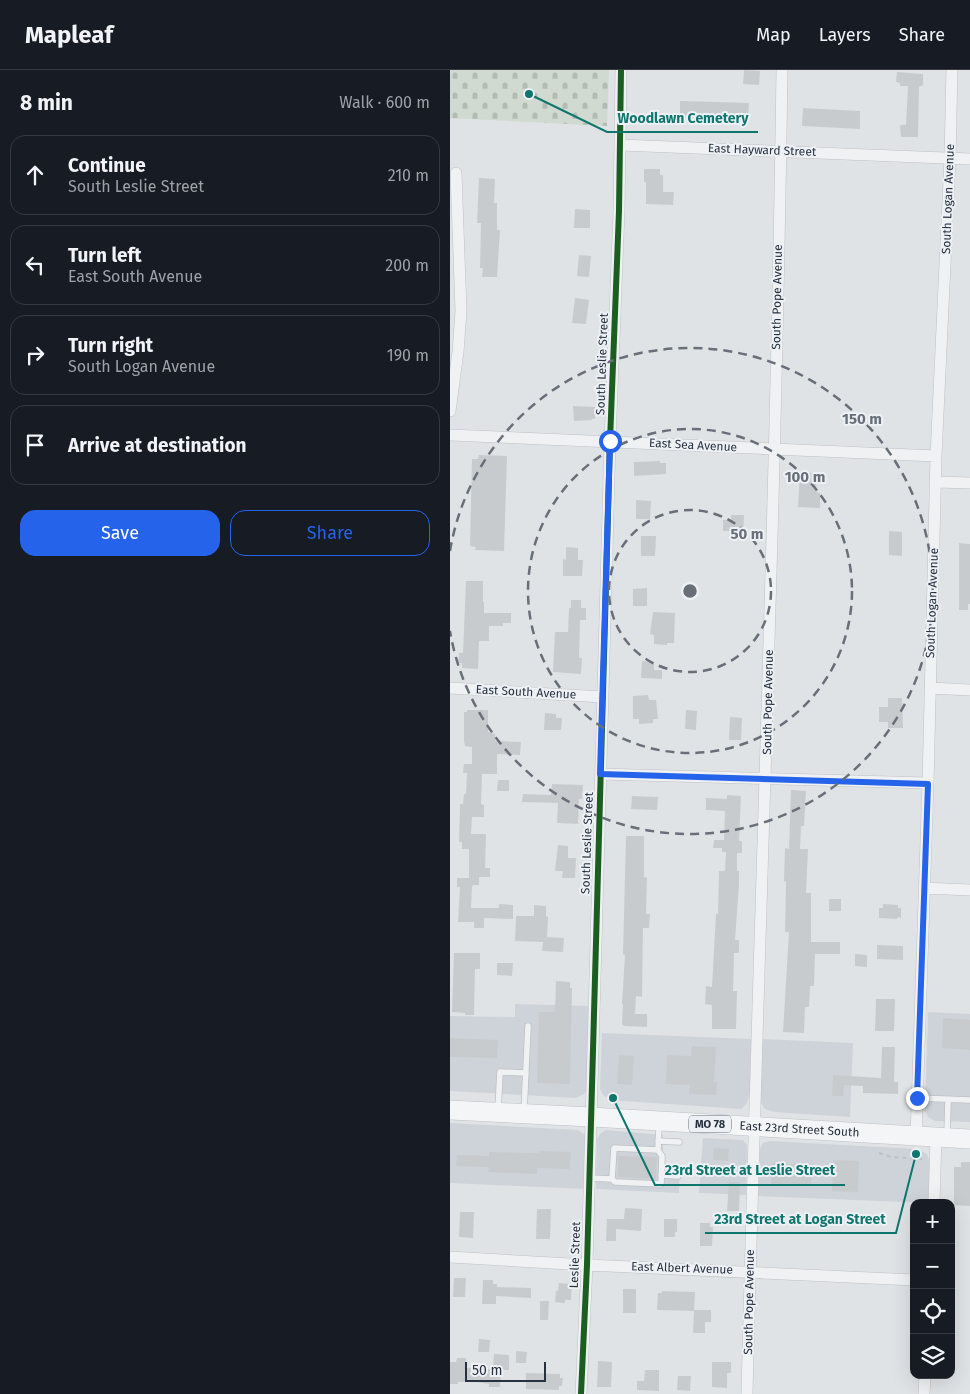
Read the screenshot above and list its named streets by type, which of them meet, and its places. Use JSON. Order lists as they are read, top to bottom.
{
  "streets": {
    "main road": ["MO 78", "East 23rd Street South"],
    "street": [
      "East Hayward Street",
      "South Logan Avenue",
      "South Pope Avenue",
      "South Leslie Street",
      "East Sea Avenue",
      "East South Avenue",
      "Leslie Street",
      "East Albert Avenue"
    ]
  },
  "crossings": [
    ["East Hayward Street", "South Logan Avenue"],
    ["East Hayward Street", "South Pope Avenue"],
    ["East Hayward Street", "South Leslie Street"],
    ["South Logan Avenue", "East Sea Avenue"],
    ["South Logan Avenue", "East 23rd Street South"],
    ["South Pope Avenue", "East Sea Avenue"],
    ["South Pope Avenue", "East 23rd Street South"],
    ["South Pope Avenue", "East Albert Avenue"],
    ["South Leslie Street", "East Sea Avenue"],
    ["South Leslie Street", "East South Avenue"],
    ["South Leslie Street", "East 23rd Street South"],
    ["South Leslie Street", "Leslie Street"],
    ["East 23rd Street South", "Leslie Street"],
    ["Leslie Street", "East Albert Avenue"]
  ],
  "places": ["Woodlawn Cemetery", "23rd Street at Leslie Street", "23rd Street at Logan Street"],
  "scale_bar": "50 m",
  "page": {
    "header": "Mapleaf",
    "nav": ["Map", "Layers", "Share"],
    "heading": ["8 min", "Walk · 600 m"],
    "list": [
      ["Continue", "South Leslie Street", "210 m"],
      ["Turn left", "East South Avenue", "200 m"],
      ["Turn right", "South Logan Avenue", "190 m"],
      "Arrive at destination"
    ],
    "buttons": ["Save", "Share"],
    "map_buttons": ["+", "−"],
    "scale": "50 m"
  },
  "rings": ["150 m", "100 m", "50 m"]
}
